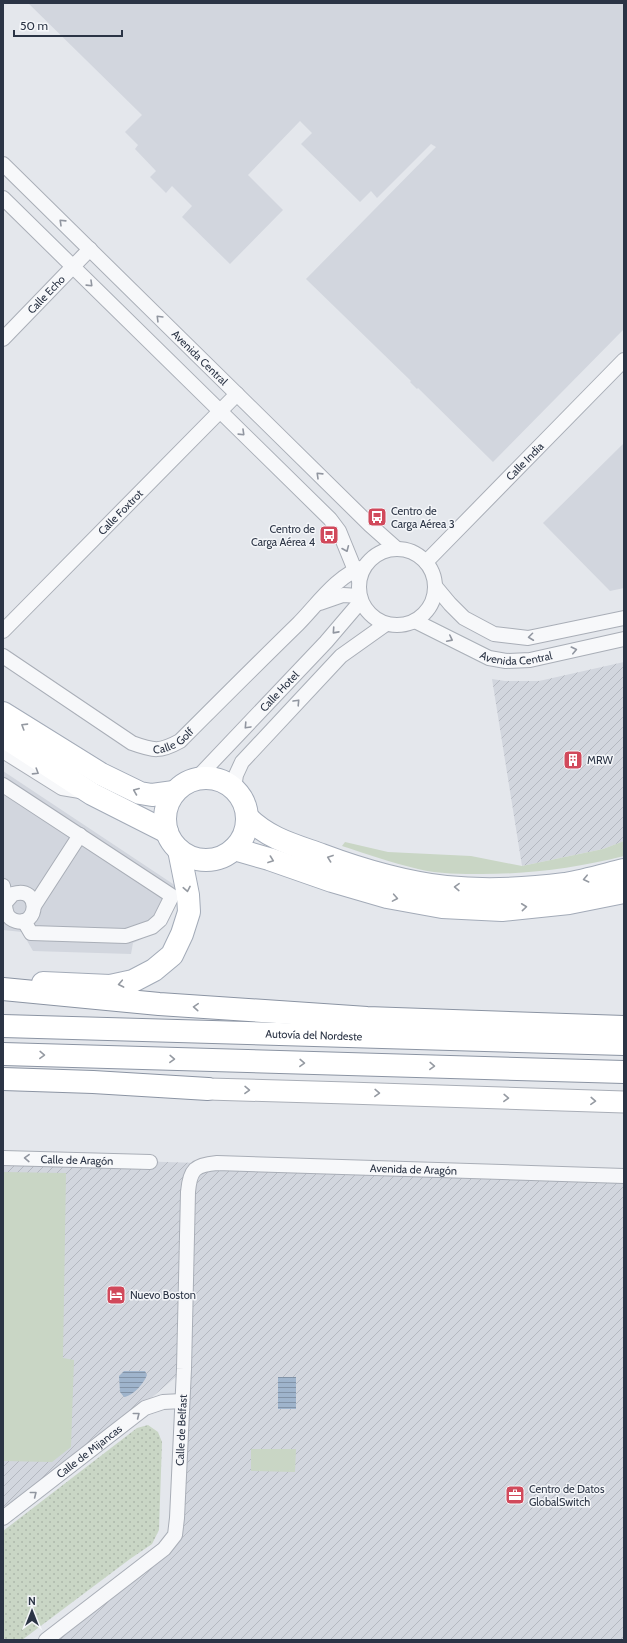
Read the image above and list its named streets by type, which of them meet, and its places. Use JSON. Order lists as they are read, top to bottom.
{
  "streets": {
    "main road": ["Autovía del Nordeste"],
    "street": [
      "Calle Echo",
      "Avenida Central",
      "Calle India",
      "Calle Foxtrot",
      "Calle Hotel",
      "Calle Golf",
      "Calle de Aragón",
      "Avenida de Aragón",
      "Calle de Belfast",
      "Calle de Mijancas"
    ]
  },
  "crossings": [
    ["Calle Echo", "Avenida Central"],
    ["Avenida Central", "Calle India"],
    ["Avenida Central", "Calle Foxtrot"],
    ["Avenida Central", "Calle Hotel"],
    ["Avenida Central", "Calle Golf"],
    ["Calle India", "Calle Hotel"],
    ["Calle India", "Calle Golf"],
    ["Calle Hotel", "Calle Golf"],
    ["Avenida de Aragón", "Calle de Belfast"],
    ["Calle de Belfast", "Calle de Mijancas"]
  ],
  "one_way": ["Calle de Aragón", "Calle de Mijancas"],
  "places": {
    "bus stop": ["Centro de Carga Aérea 3", "Centro de Carga Aérea 4"],
    "building": ["MRW"],
    "hotel": ["Nuevo Boston"],
    "office": ["Centro de Datos GlobalSwitch"]
  },
  "scale_bar": "50 m",
  "north": "top"
}
